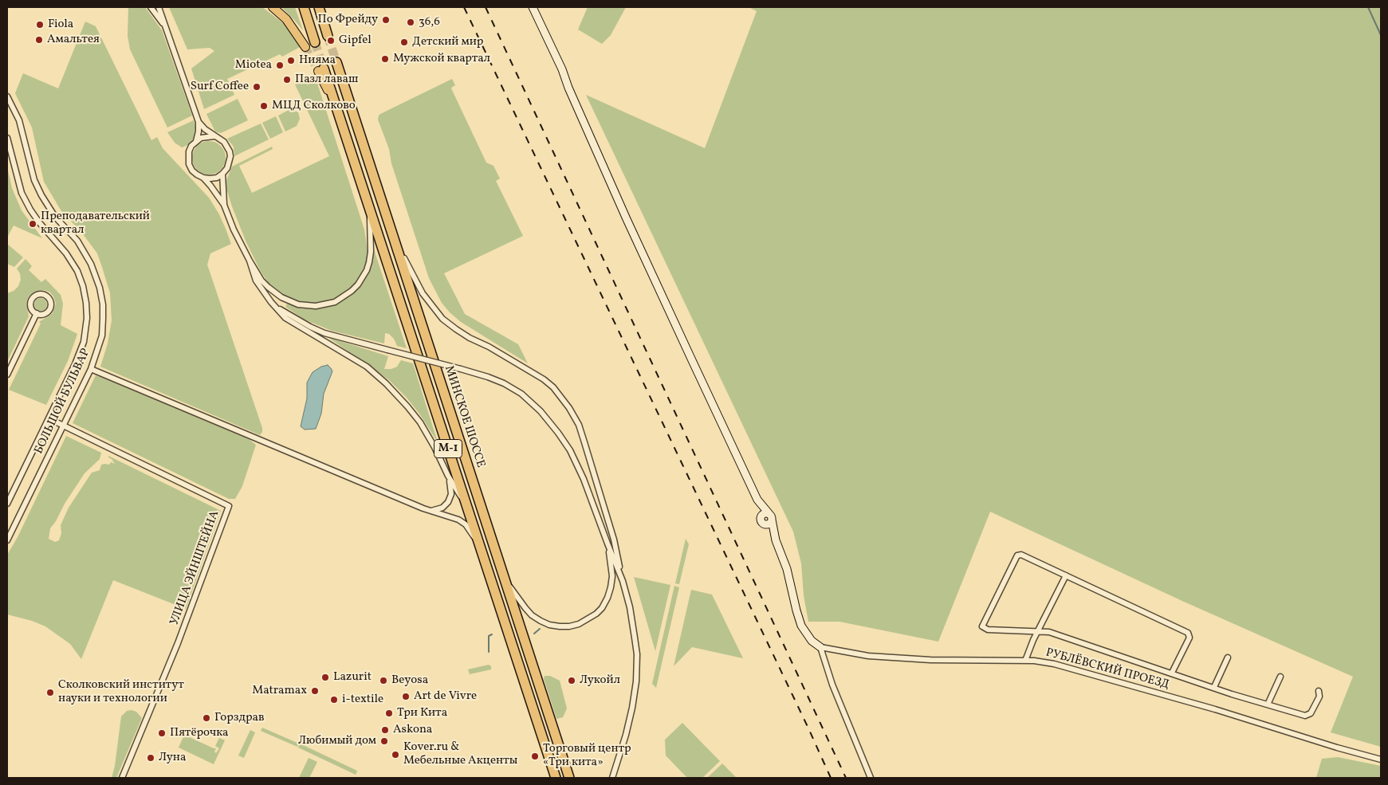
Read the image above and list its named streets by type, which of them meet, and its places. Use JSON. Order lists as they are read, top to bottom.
{
  "streets": {
    "highway": ["МИНСКОЕ ШОССЕ", "М-1"],
    "street": ["БОЛЬШОЙ БУЛЬВАР", "УЛИЦА ЭЙНШТЕЙНА", "РУБЛЁВСКИЙ ПРОЕЗД"]
  },
  "crossings": [
    ["БОЛЬШОЙ БУЛЬВАР", "УЛИЦА ЭЙНШТЕЙНА"]
  ],
  "places": [
    "По Фрейду",
    "36,6",
    "Fiola",
    "Амальтея",
    "Gipfel",
    "Детский мир",
    "Мужской квартал",
    "Нияма",
    "Miotea",
    "Пазл лаваш",
    "Surf Coffee",
    "МЦД Сколково",
    "Преподавательский квартал",
    "Lazurit",
    "Beyosa",
    "Лукойл",
    "Matramax",
    "Сколковский институт науки и технологии",
    "Art de Vivre",
    "i-textile",
    "Три Кита",
    "Горздрав",
    "Askona",
    "Пятёрочка",
    "Любимый дом",
    "Kover.ru & Мебельные Акценты",
    "Торговый центр «Три кита»",
    "Луна"
  ]
}
